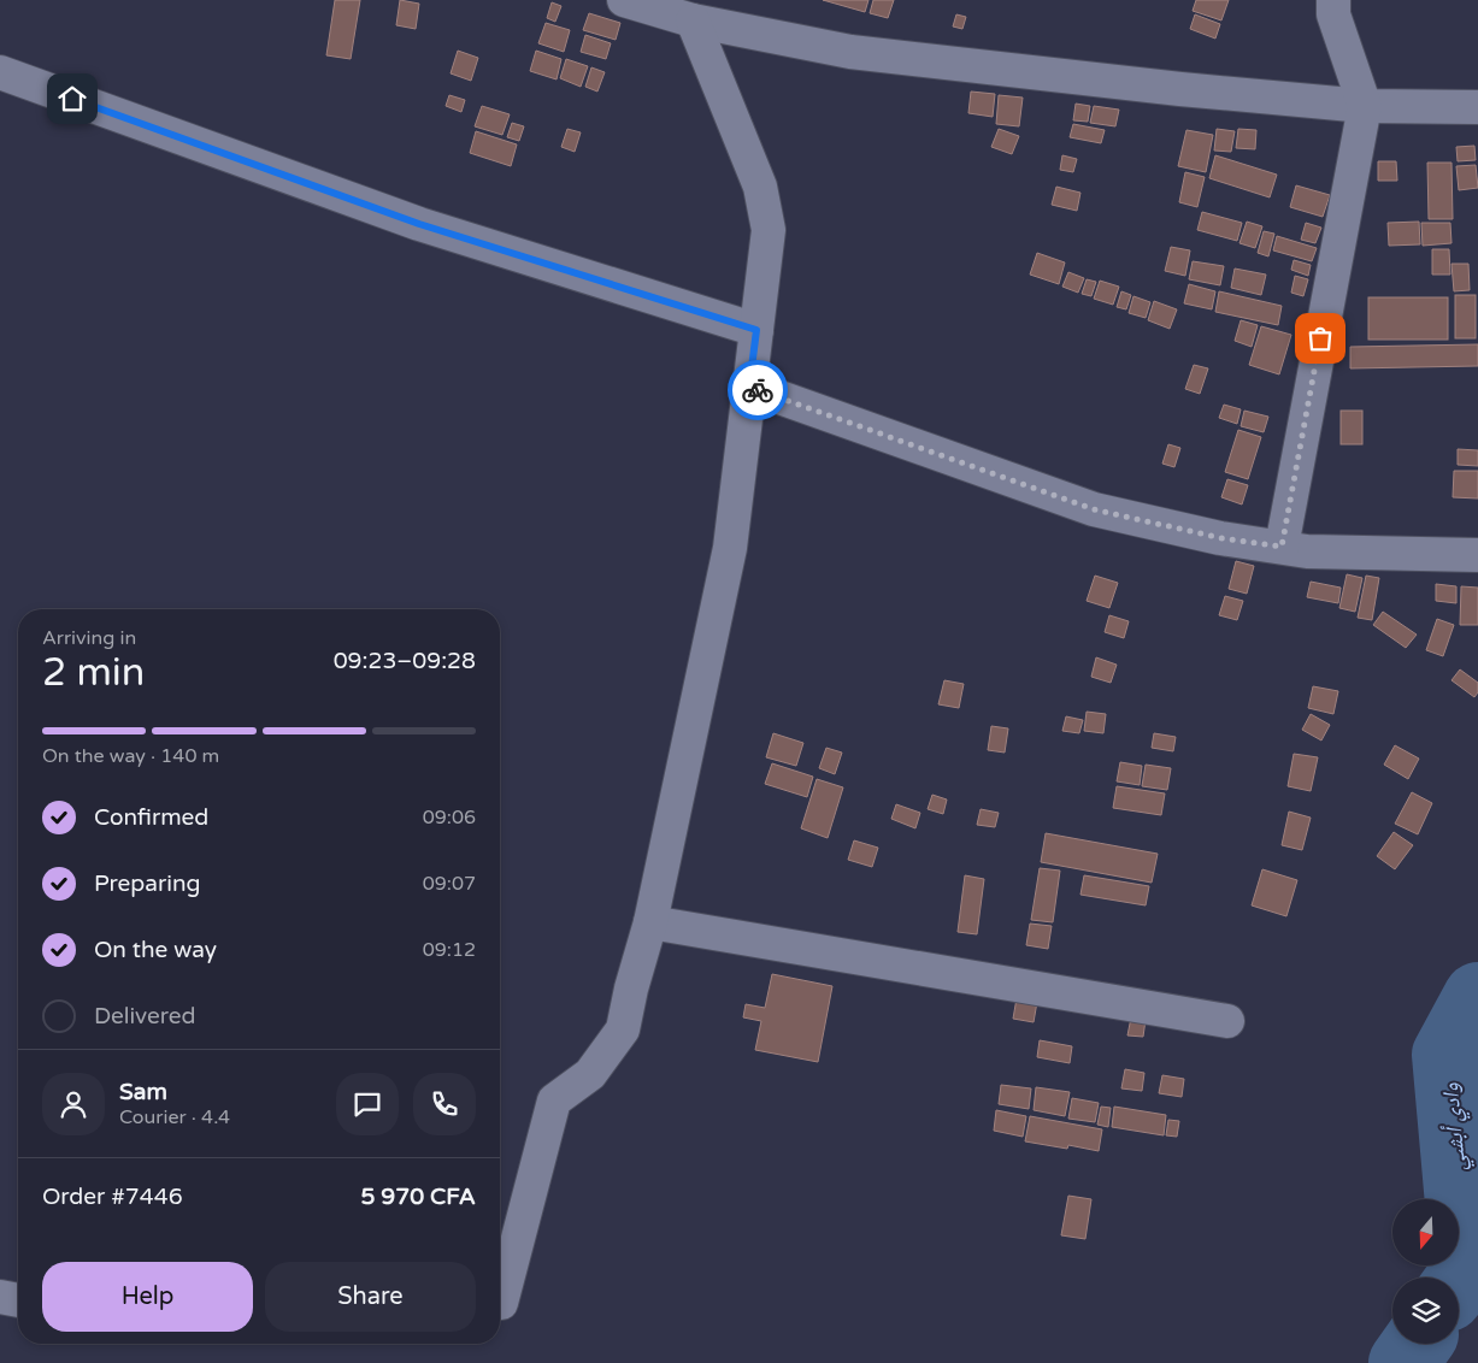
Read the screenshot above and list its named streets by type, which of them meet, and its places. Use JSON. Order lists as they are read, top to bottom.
{
  "water": ["وادي أبشي"],
  "north": "bottom",
  "page": {
    "heading": ["2 min", "Arriving in", "09:23–09:28"],
    "panel": [
      "Sam",
      "Courier · 4.4",
      "Order #7446",
      "5 970 CFA"
    ],
    "bar": "On the way · 140 m",
    "list": [
      ["Confirmed", "09:06"],
      ["Preparing", "09:07"],
      ["On the way", "09:12"],
      "Delivered"
    ],
    "buttons": ["Help", "Share"]
  }
}
